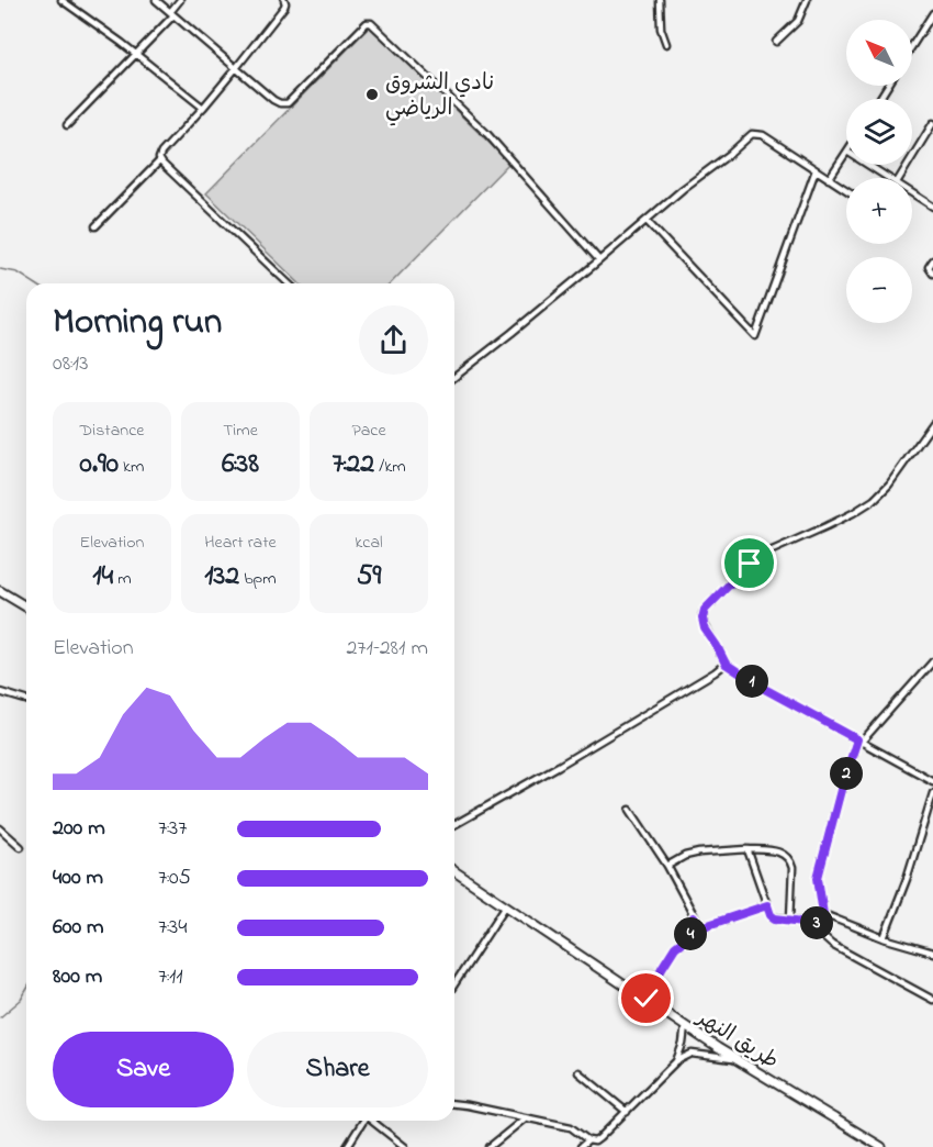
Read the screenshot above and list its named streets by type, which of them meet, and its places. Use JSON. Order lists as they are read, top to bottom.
{
  "streets": {
    "main road": ["طريق النهر"]
  },
  "places": ["نادي الشروق الرياضي"],
  "north": "top left",
  "page": {
    "map_buttons": ["+", "−"],
    "heading": ["Morning run", "08:13"],
    "stats": [
      ["Distance", "0.90 km"],
      ["Time", "6:38"],
      ["Pace", "7:22 /km"],
      ["Elevation", "14 m"],
      ["Heart rate", "132 bpm"],
      ["kcal", "59"]
    ],
    "chart": ["Elevation", "271–281 m"],
    "pins": [
      "1",
      "2",
      "3",
      "4"
    ],
    "list": [
      {
        "name": "200 m",
        "note": "7:37"
      },
      {
        "name": "400 m",
        "note": "7:05"
      },
      {
        "name": "600 m",
        "note": "7:34"
      },
      {
        "name": "800 m",
        "note": "7:11"
      }
    ],
    "buttons": ["Save", "Share"]
  }
}
